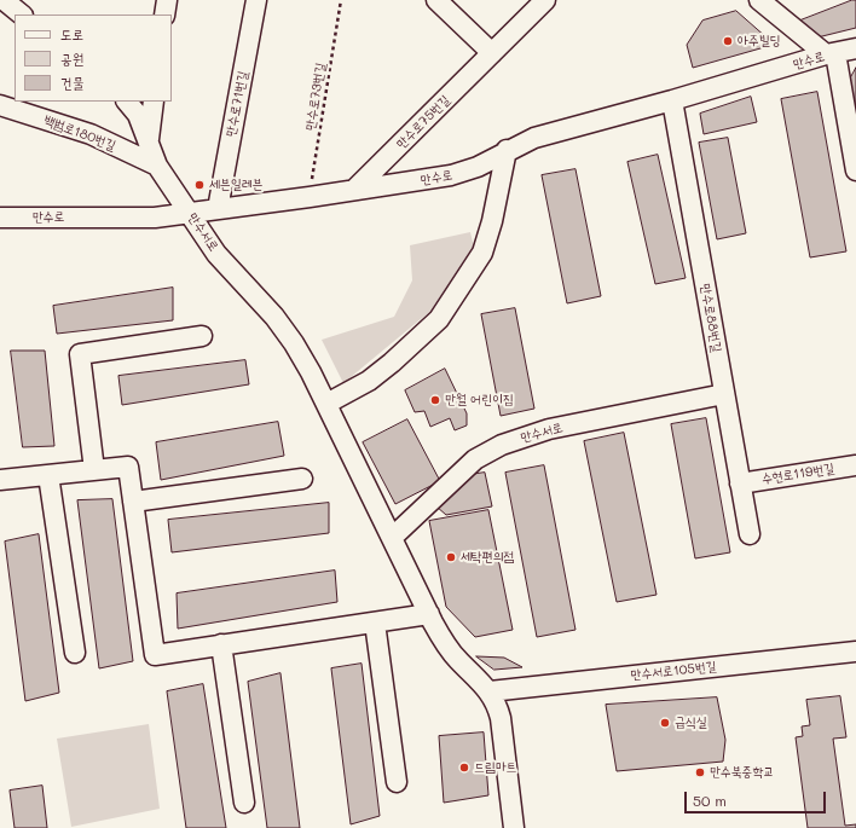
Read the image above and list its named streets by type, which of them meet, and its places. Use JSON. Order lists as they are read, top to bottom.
{
  "streets": {
    "street": [
      "만수로",
      "만수로71번길",
      "만수로75번길",
      "백범로180번길",
      "만수서로",
      "만수로88번길",
      "수현로119번길",
      "만수서로105번길"
    ],
    "path": ["만수로73번길"]
  },
  "crossings": [
    ["만수로", "만수로73번길"],
    ["만수로", "만수로71번길"],
    ["만수로", "만수로75번길"],
    ["만수로", "만수서로"],
    ["만수로", "만수로88번길"],
    ["백범로180번길", "만수서로"],
    ["만수서로", "만수로88번길"],
    ["만수서로", "만수서로105번길"],
    ["만수로88번길", "수현로119번길"]
  ],
  "places": [
    "아주빌딩",
    "세븐일레븐",
    "만월 어린이집",
    "세탁편의점",
    "급식실",
    "드림마트",
    "만수북중학교"
  ],
  "legend": ["도로", "공원", "건물"],
  "scale_bar": "50 m"
}
